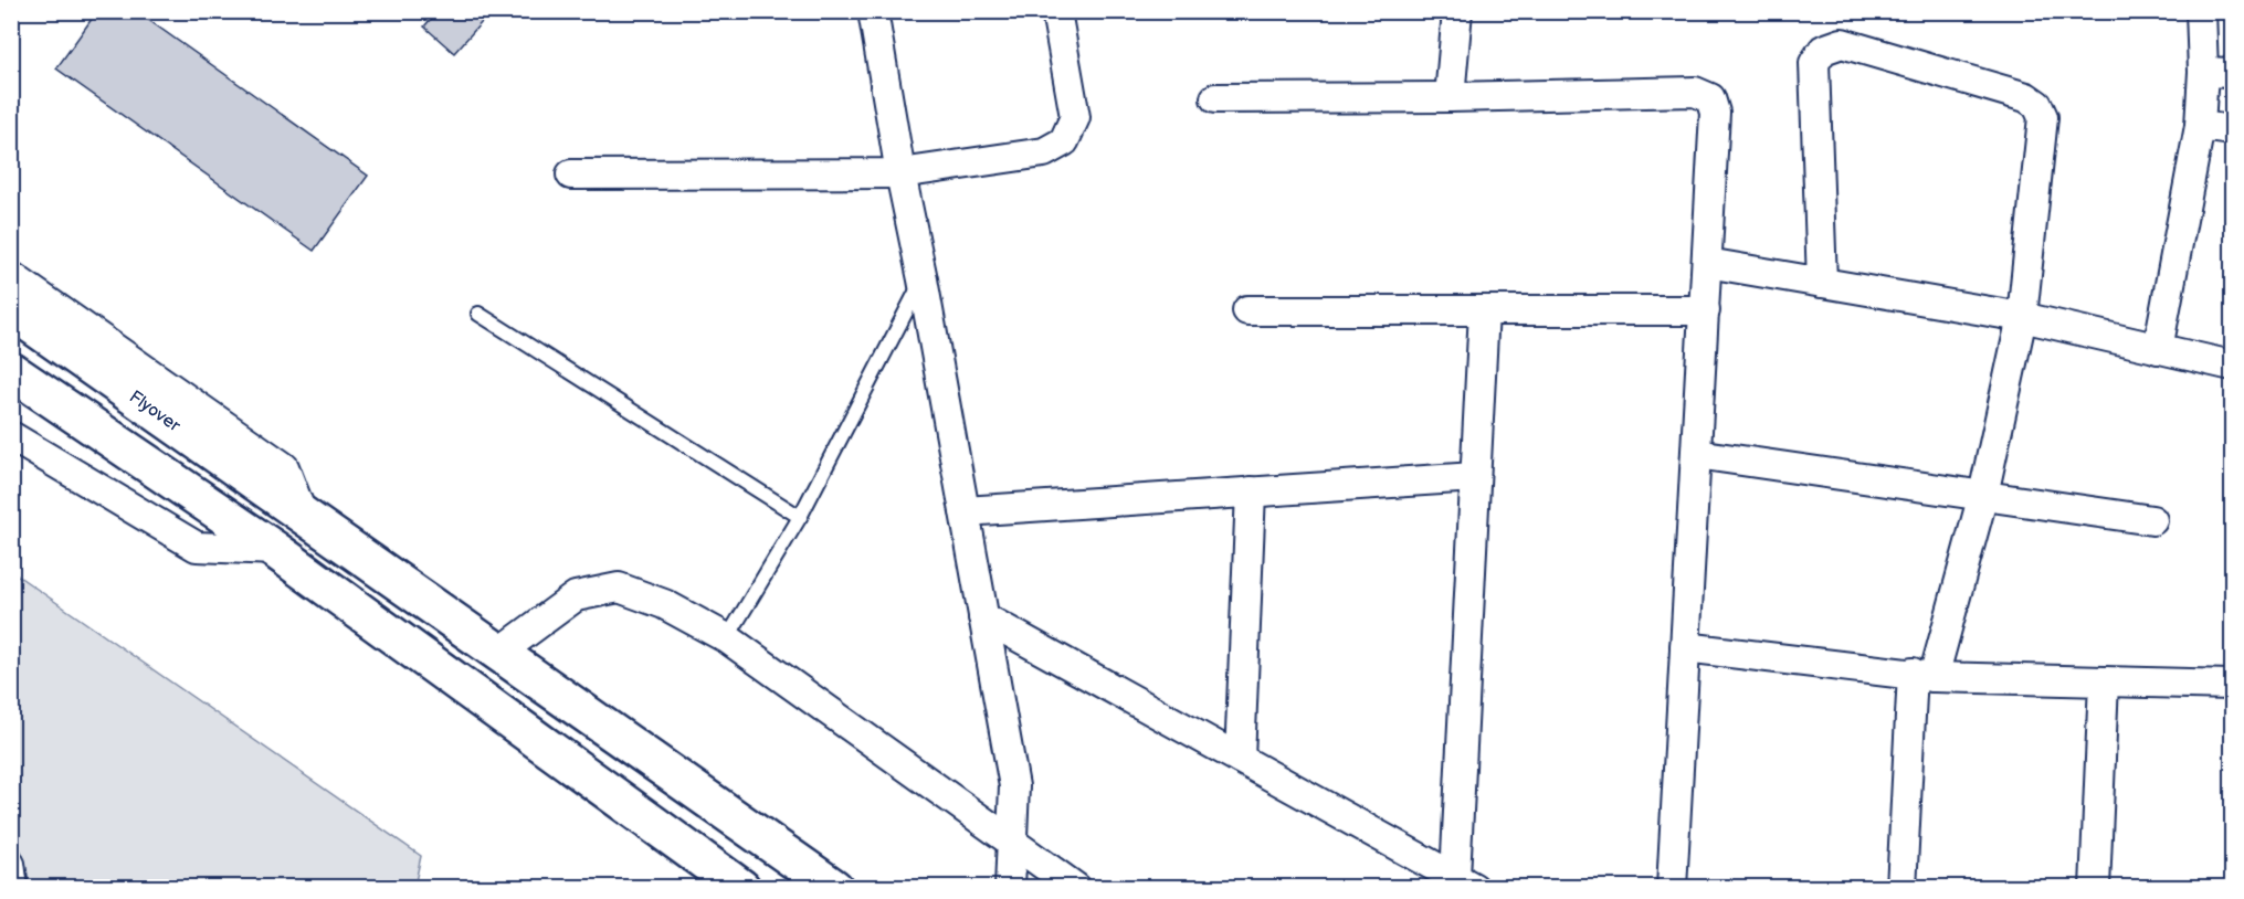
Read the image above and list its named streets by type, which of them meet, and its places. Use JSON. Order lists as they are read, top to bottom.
{
  "streets": {
    "main road": ["Flyover"]
  }
}
